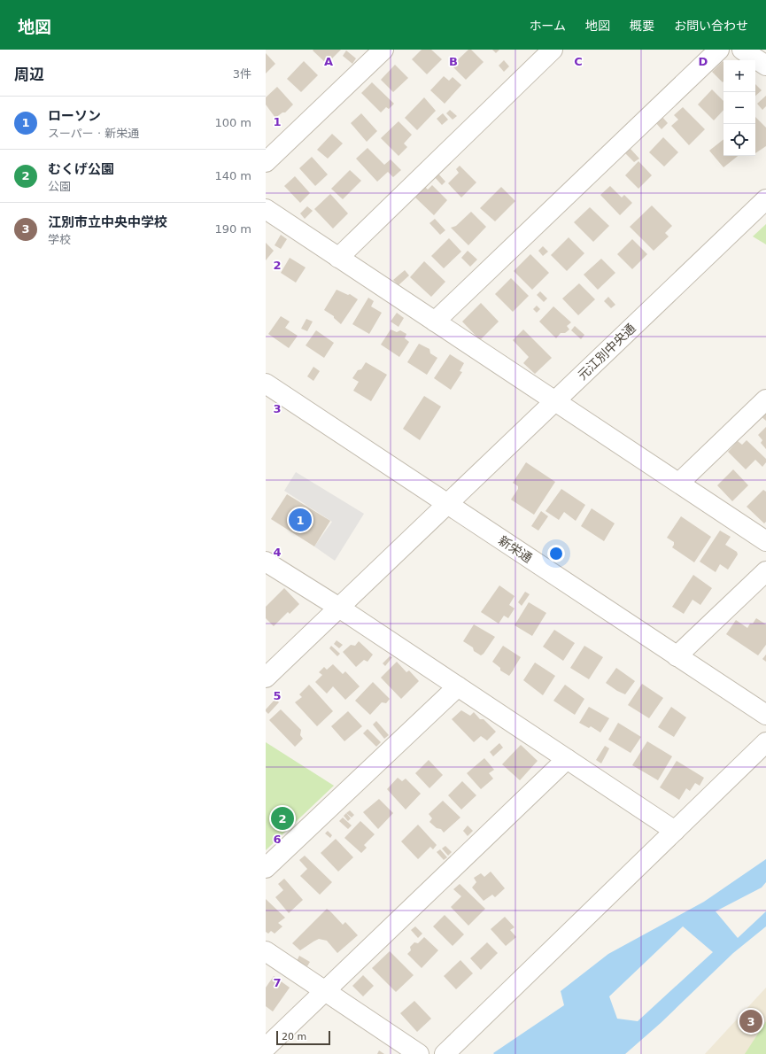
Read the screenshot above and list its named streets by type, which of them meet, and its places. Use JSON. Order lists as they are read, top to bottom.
{
  "streets": {
    "street": ["元江別中央通", "新栄通"]
  },
  "crossings": [
    ["元江別中央通", "新栄通"]
  ],
  "scale_bar": "20 m",
  "page": {
    "header": "地図",
    "nav": [
      "ホーム",
      "地図",
      "概要",
      "お問い合わせ"
    ],
    "heading": ["周辺", "3件"],
    "map_buttons": ["+", "−"],
    "list": [
      {
        "mark": "1",
        "name": "ローソン",
        "note": "スーパー · 新栄通",
        "value": "100 m"
      },
      {
        "mark": "2",
        "name": "むくげ公園",
        "note": "公園",
        "value": "140 m"
      },
      {
        "mark": "3",
        "name": "江別市立中央中学校",
        "note": "学校",
        "value": "190 m"
      }
    ],
    "pins": ["1", "2", "3"],
    "scale": "20 m"
  },
  "grid": {
    "columns": [
      "A",
      "B",
      "C",
      "D"
    ],
    "rows": [
      "1",
      "2",
      "3",
      "4",
      "5",
      "6",
      "7"
    ]
  }
}
